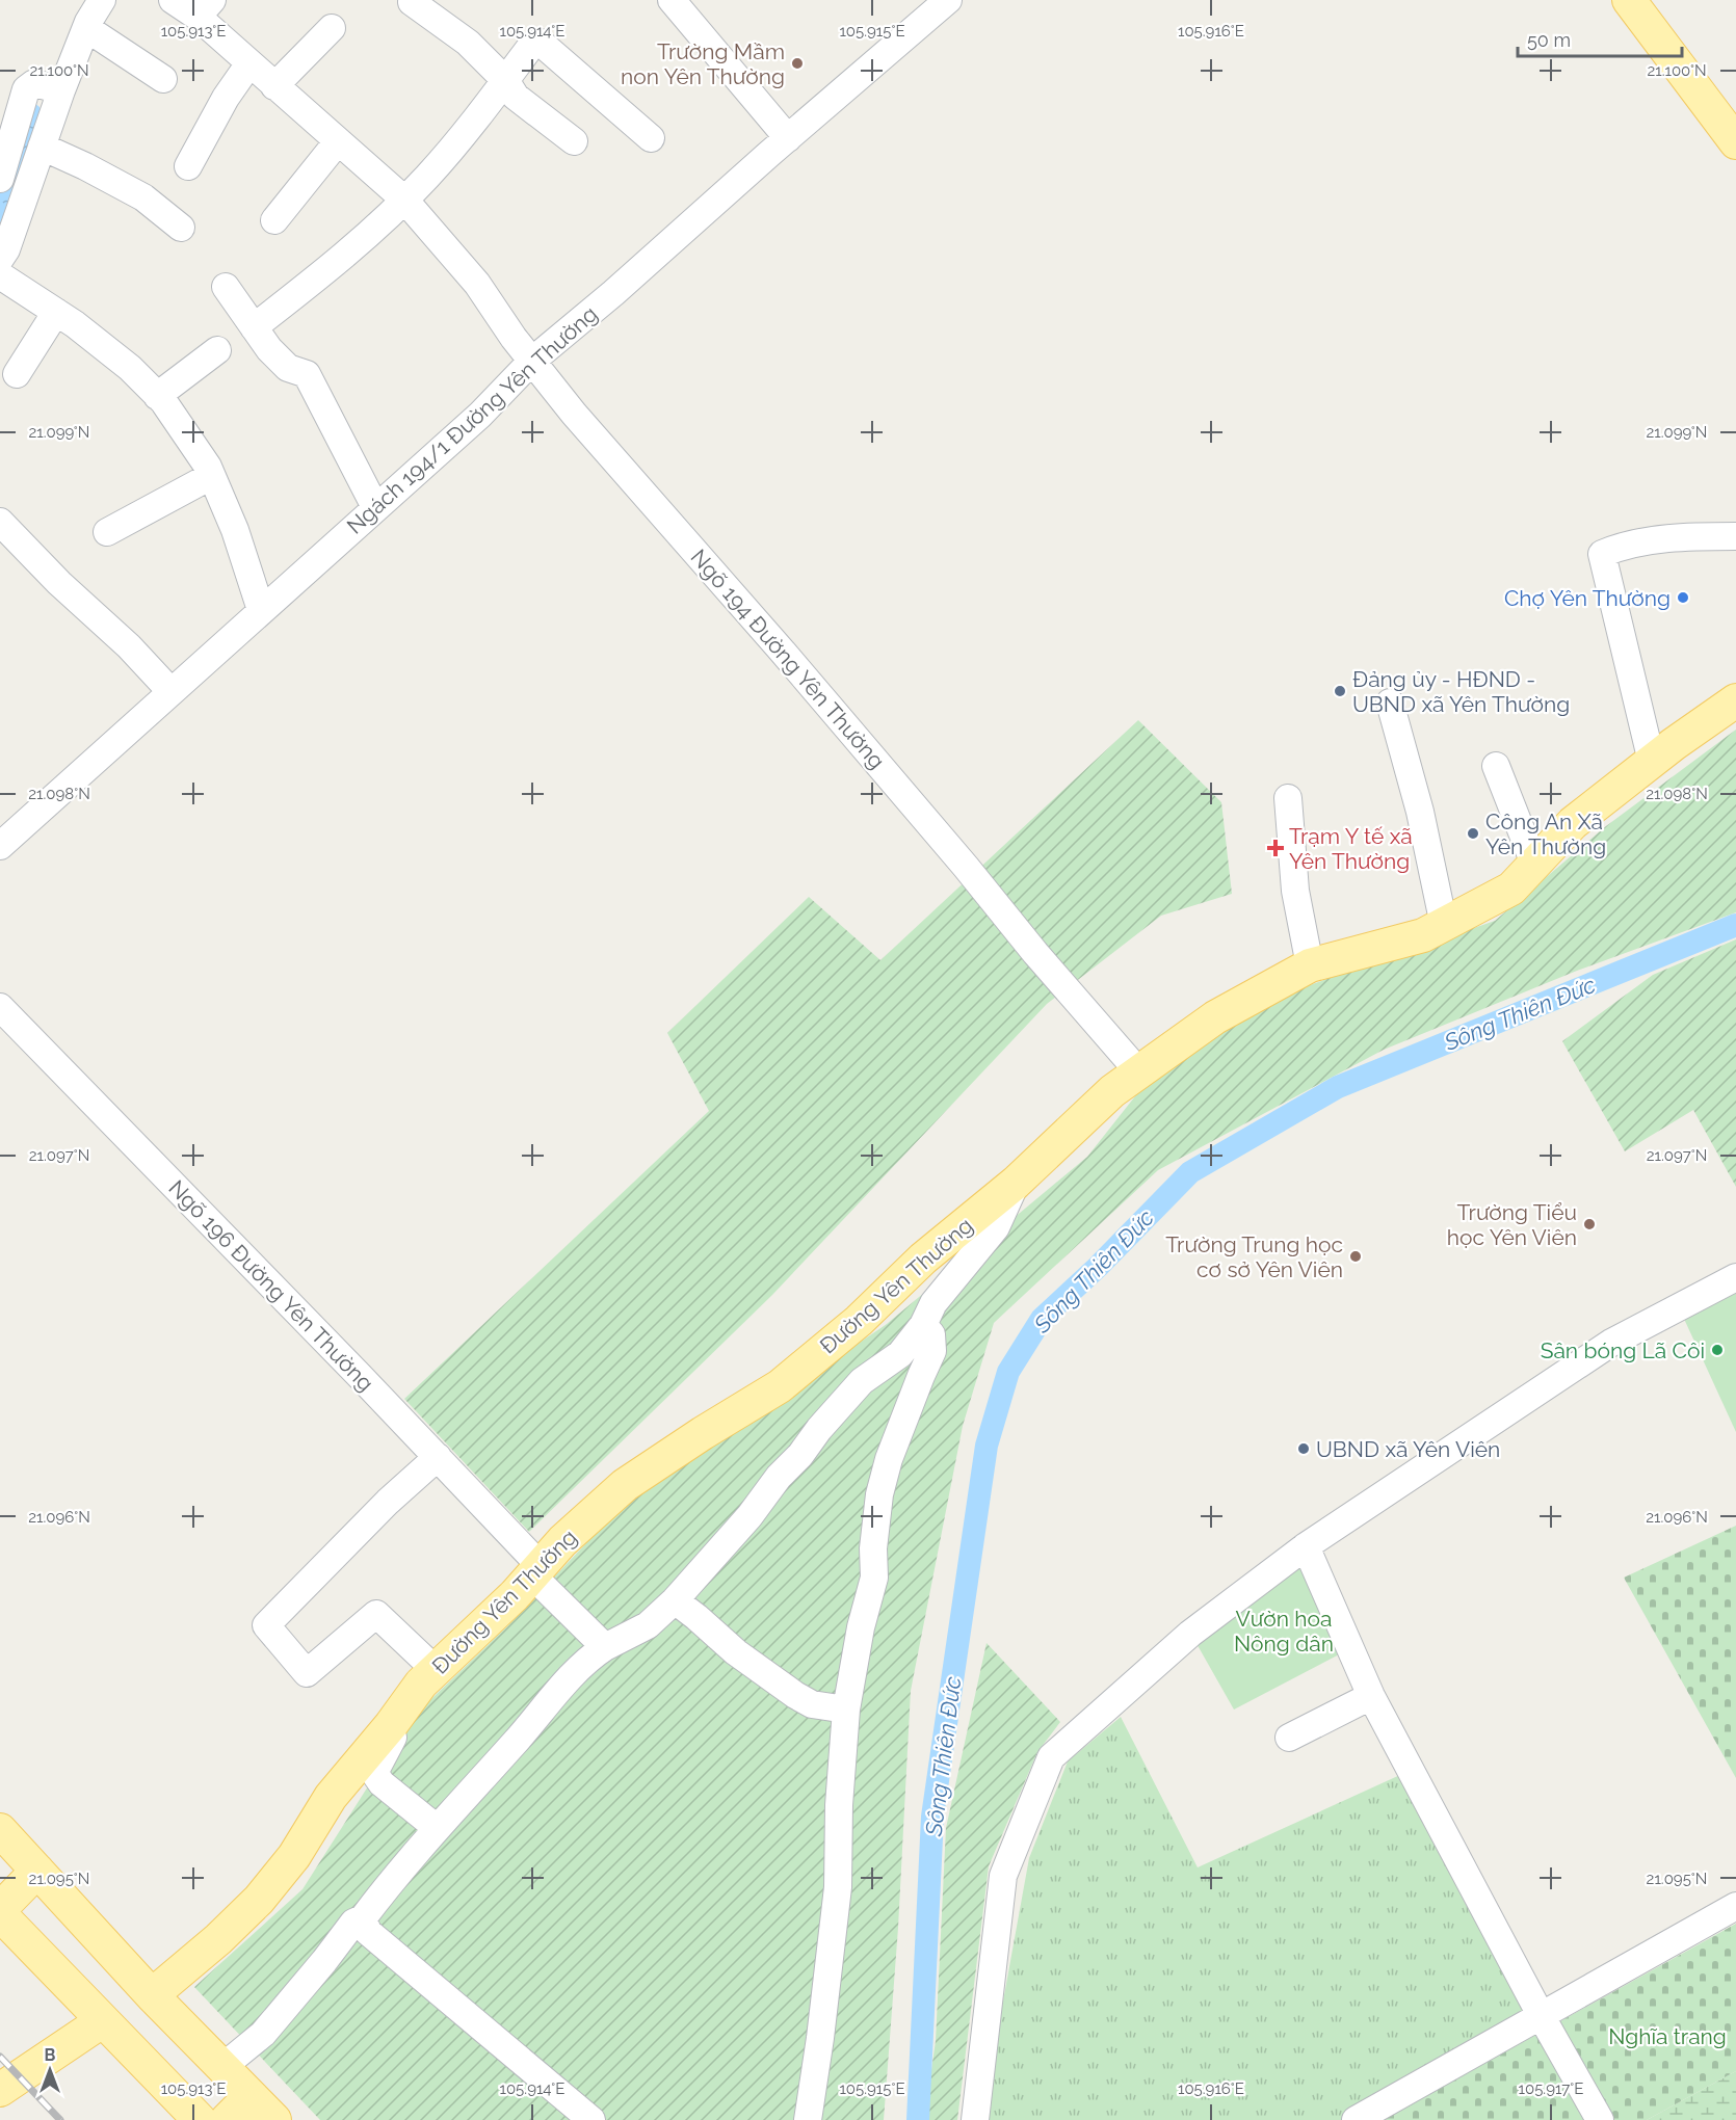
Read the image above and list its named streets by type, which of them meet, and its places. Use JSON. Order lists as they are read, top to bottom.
{
  "streets": {
    "main road": ["Đường Yên Thường"],
    "street": ["Ngách 194/1 Đường Yên Thường", "Ngõ 194 Đường Yên Thường", "Ngõ 196 Đường Yên Thường"]
  },
  "crossings": [
    ["Ngách 194/1 Đường Yên Thường", "Ngõ 194 Đường Yên Thường"],
    ["Ngõ 194 Đường Yên Thường", "Đường Yên Thường"],
    ["Ngõ 196 Đường Yên Thường", "Đường Yên Thường"]
  ],
  "water": ["Sông Thiên Đức"],
  "parks": ["Vườn hoa Nông dân", "Nghĩa trang"],
  "places": {
    "other": [
      "Trường Mầm non Yên Thường",
      "Chợ Yên Thường",
      "Đảng ủy - HĐND - UBND xã Yên Thường",
      "Công An Xã Yên Thường",
      "Trường Tiểu học Yên Viên",
      "Trường Trung học cơ sở Yên Viên",
      "Sân bóng Lã Côi",
      "UBND xã Yên Viên"
    ],
    "health": ["Trạm Y tế xã Yên Thường"]
  },
  "scale_bar": "50 m",
  "north": "top",
  "coordinates": [
    "105.913°E",
    "105.914°E",
    "105.915°E",
    "105.916°E",
    "21.100°N",
    "21.099°N",
    "21.098°N",
    "21.097°N",
    "21.096°N",
    "21.095°N",
    "105.917°E"
  ]
}
